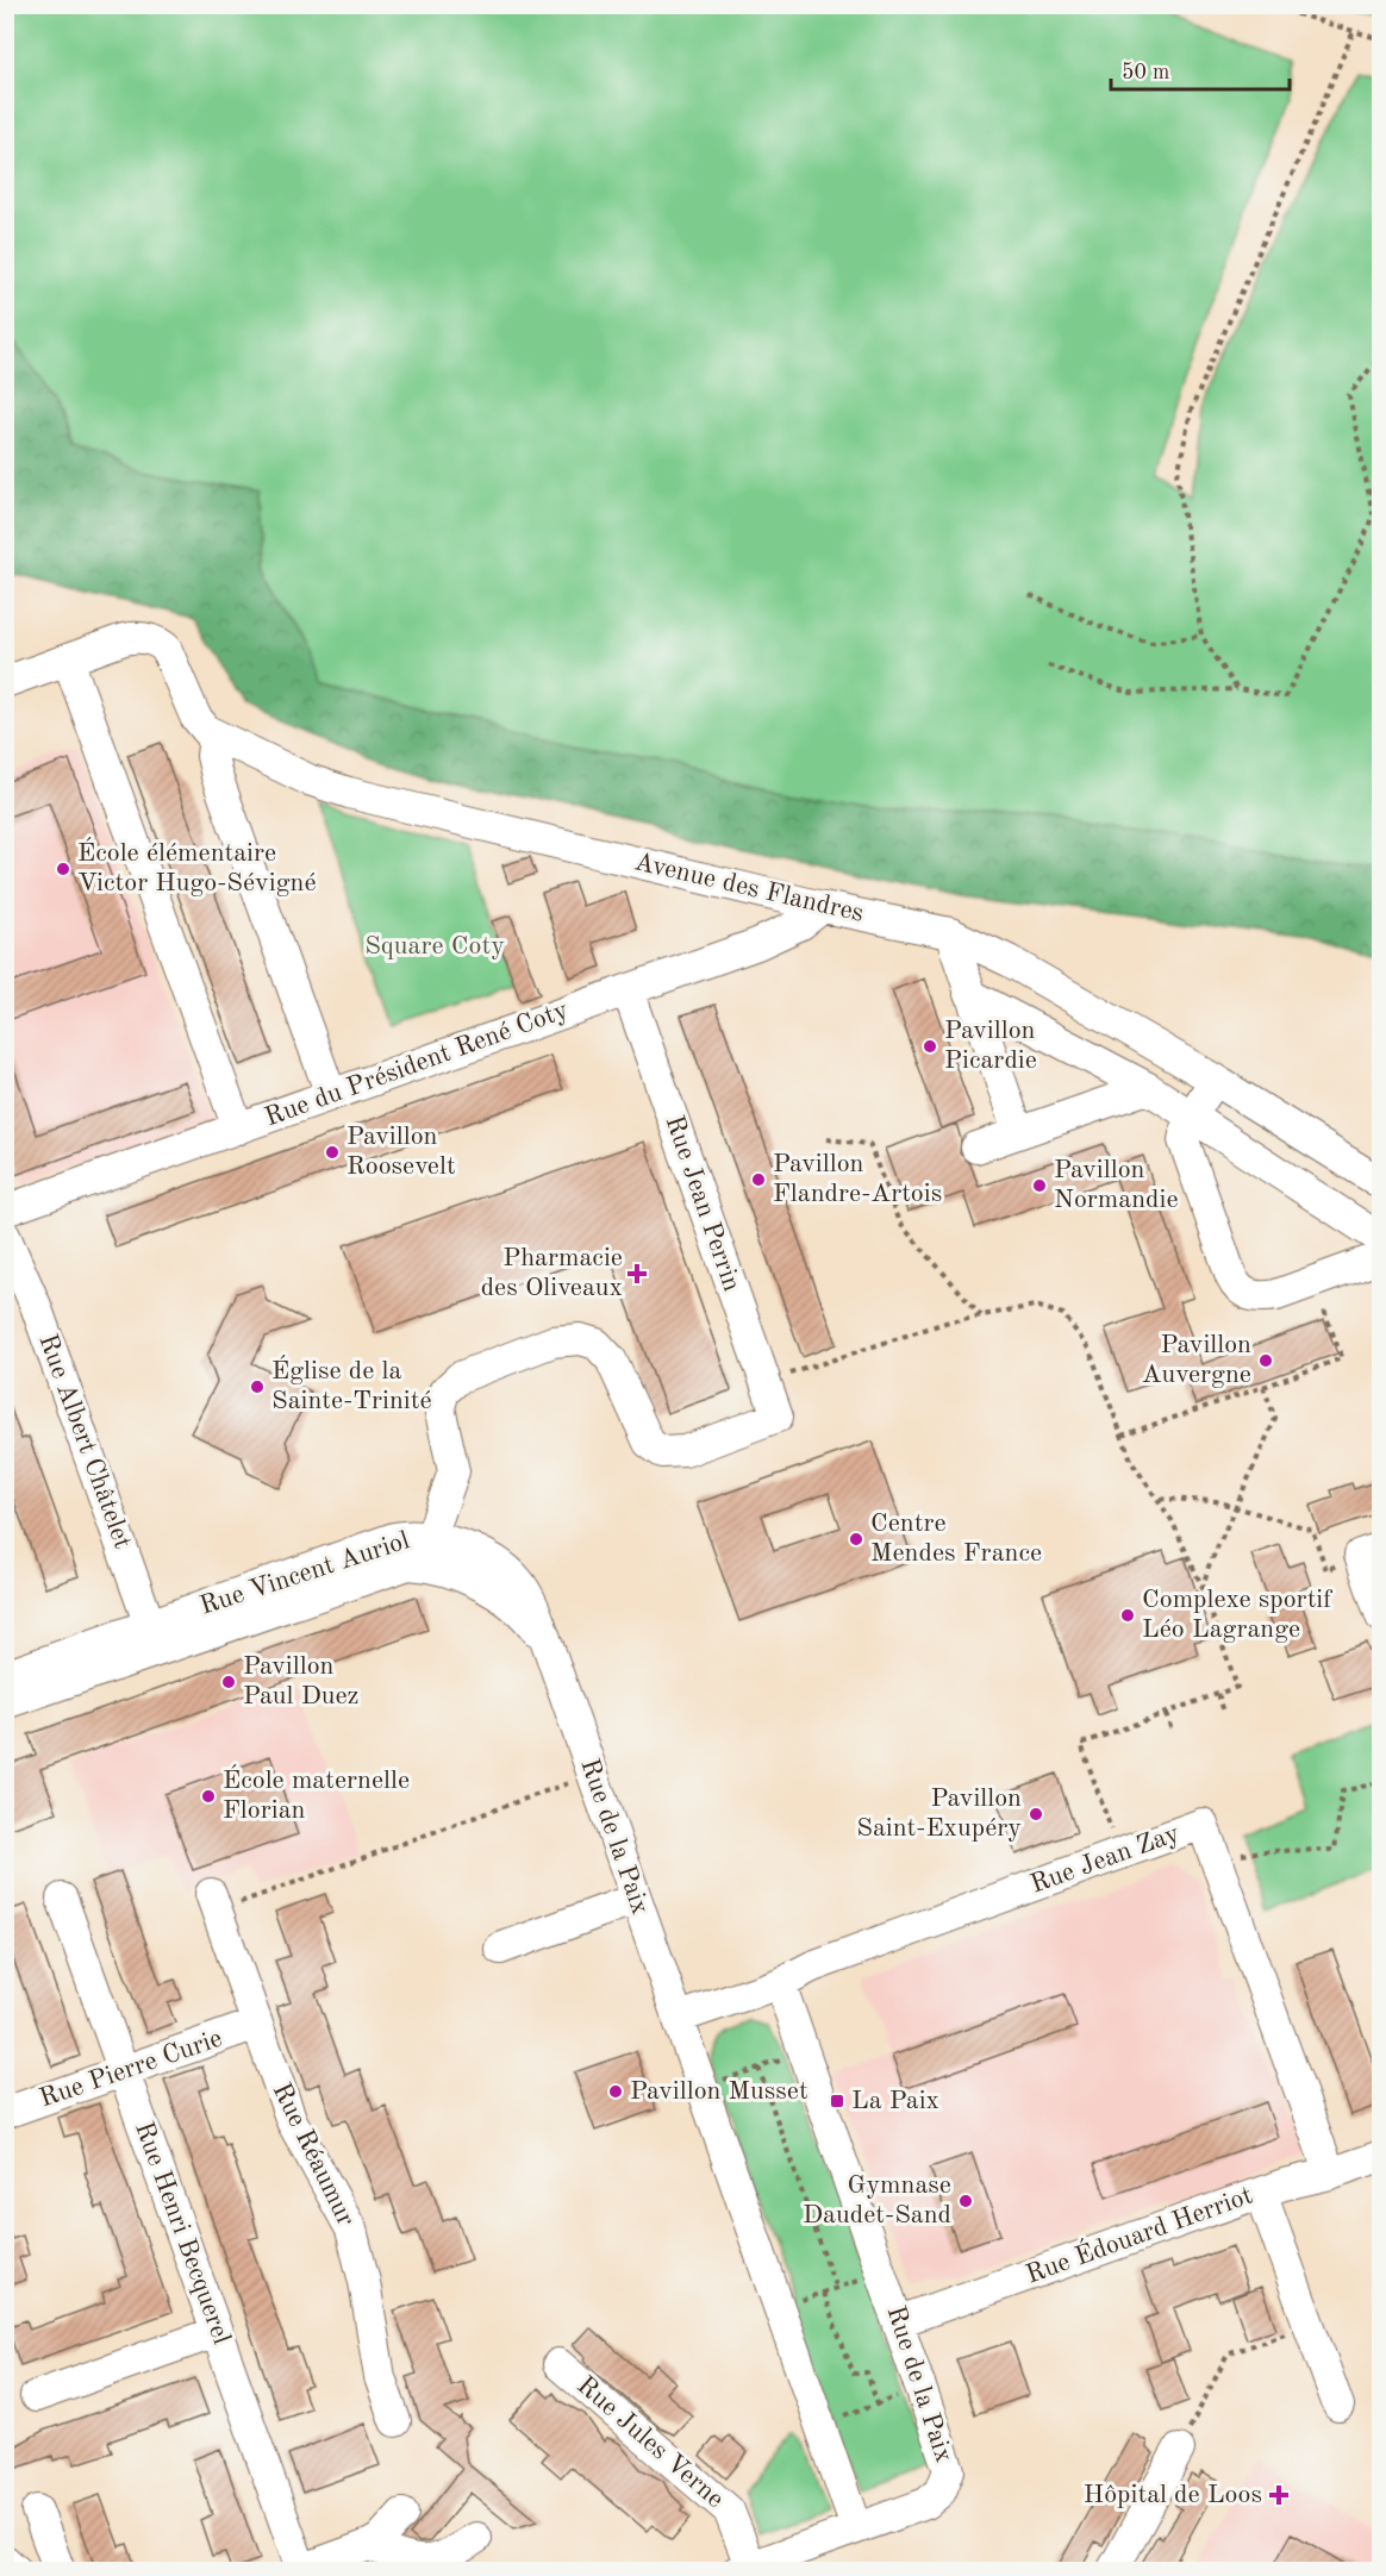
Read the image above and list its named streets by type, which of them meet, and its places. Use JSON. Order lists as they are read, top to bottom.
{
  "streets": {
    "street": [
      "Avenue des Flandres",
      "Rue du Président René Coty",
      "Rue Jean Perrin",
      "Rue Albert Châtelet",
      "Rue Vincent Auriol",
      "Rue de la Paix",
      "Rue Jean Zay",
      "Rue Pierre Curie",
      "Rue Réaumur",
      "Rue Henri Becquerel",
      "Rue Édouard Herriot",
      "Rue Jules Verne"
    ]
  },
  "crossings": [
    ["Avenue des Flandres", "Rue du Président René Coty"],
    ["Rue du Président René Coty", "Rue Jean Perrin"],
    ["Rue Jean Perrin", "Rue Vincent Auriol"],
    ["Rue Albert Châtelet", "Rue Vincent Auriol"],
    ["Rue Vincent Auriol", "Rue de la Paix"],
    ["Rue de la Paix", "Rue Jean Zay"],
    ["Rue de la Paix", "Rue Édouard Herriot"],
    ["Rue Jean Zay", "Rue Édouard Herriot"],
    ["Rue Pierre Curie", "Rue Réaumur"],
    ["Rue Pierre Curie", "Rue Henri Becquerel"]
  ],
  "parks": ["Square Coty"],
  "places": {
    "other": [
      "École élémentaire Victor Hugo-Sévigné",
      "Pavillon Picardie",
      "Pavillon Roosevelt",
      "Pavillon Flandre-Artois",
      "Pavillon Normandie",
      "Pavillon Auvergne",
      "Église de la Sainte-Trinité",
      "Centre Mendes France",
      "Complexe sportif Léo Lagrange",
      "Pavillon Paul Duez",
      "École maternelle Florian",
      "Pavillon Saint-Exupéry",
      "Pavillon Musset",
      "Gymnase Daudet-Sand"
    ],
    "health": ["Pharmacie des Oliveaux", "Hôpital de Loos"],
    "transit": ["La Paix"]
  },
  "scale_bar": "50 m"
}
